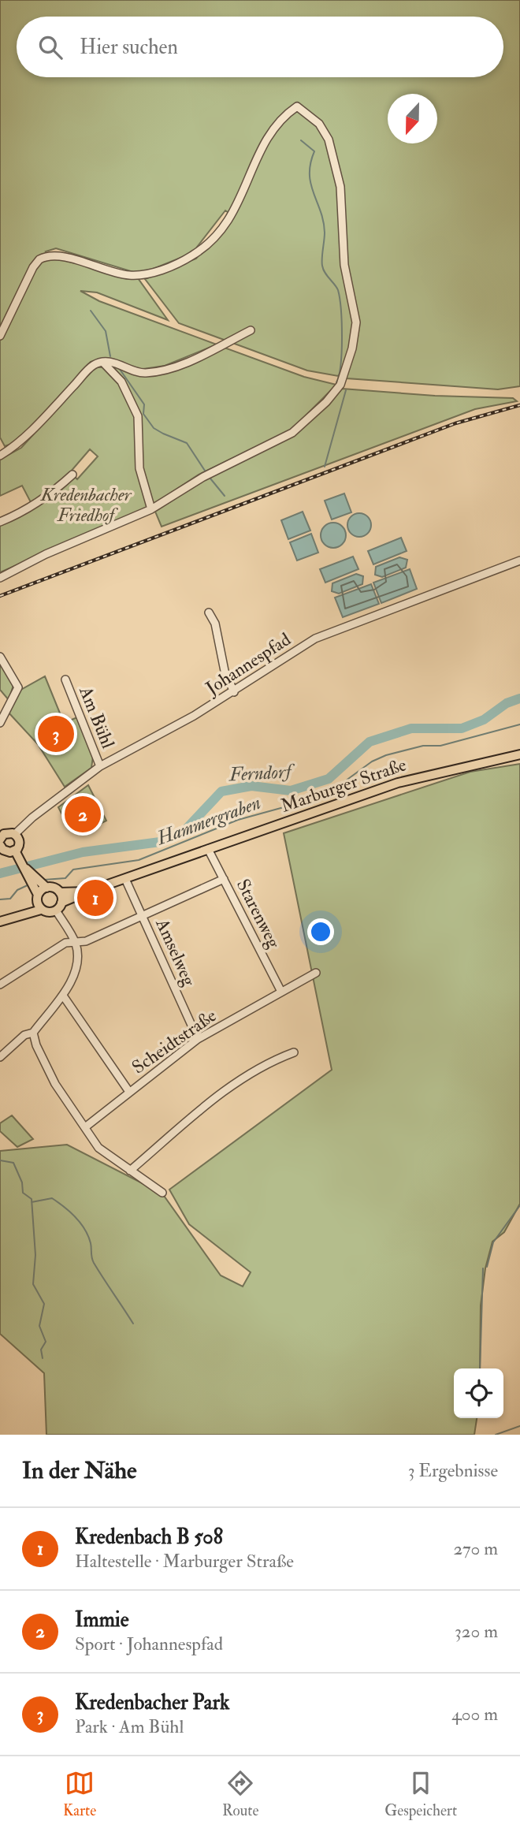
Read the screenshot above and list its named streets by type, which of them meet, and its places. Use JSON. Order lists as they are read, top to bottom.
{
  "streets": {
    "main road": ["Marburger Straße"],
    "street": [
      "Johannespfad",
      "Am Bühl",
      "Starenweg",
      "Amselweg",
      "Scheidtstraße"
    ]
  },
  "crossings": [
    ["Johannespfad", "Am Bühl"],
    ["Marburger Straße", "Starenweg"],
    ["Marburger Straße", "Amselweg"],
    ["Starenweg", "Scheidtstraße"],
    ["Amselweg", "Scheidtstraße"]
  ],
  "water": ["Ferndorf", "Hammergraben"],
  "parks": ["Kredenbacher Friedhof"],
  "north": "bottom",
  "page": {
    "search": "Hier suchen",
    "pins": ["3", "2", "1"],
    "heading": ["In der Nähe", "3 Ergebnisse"],
    "list": [
      {
        "mark": "1",
        "name": "Kredenbach B 508",
        "note": "Haltestelle · Marburger Straße",
        "value": "270 m"
      },
      {
        "mark": "2",
        "name": "Immie",
        "note": "Sport · Johannespfad",
        "value": "320 m"
      },
      {
        "mark": "3",
        "name": "Kredenbacher Park",
        "note": "Park · Am Bühl",
        "value": "400 m"
      }
    ],
    "nav": ["Karte", "Route", "Gespeichert"]
  }
}
